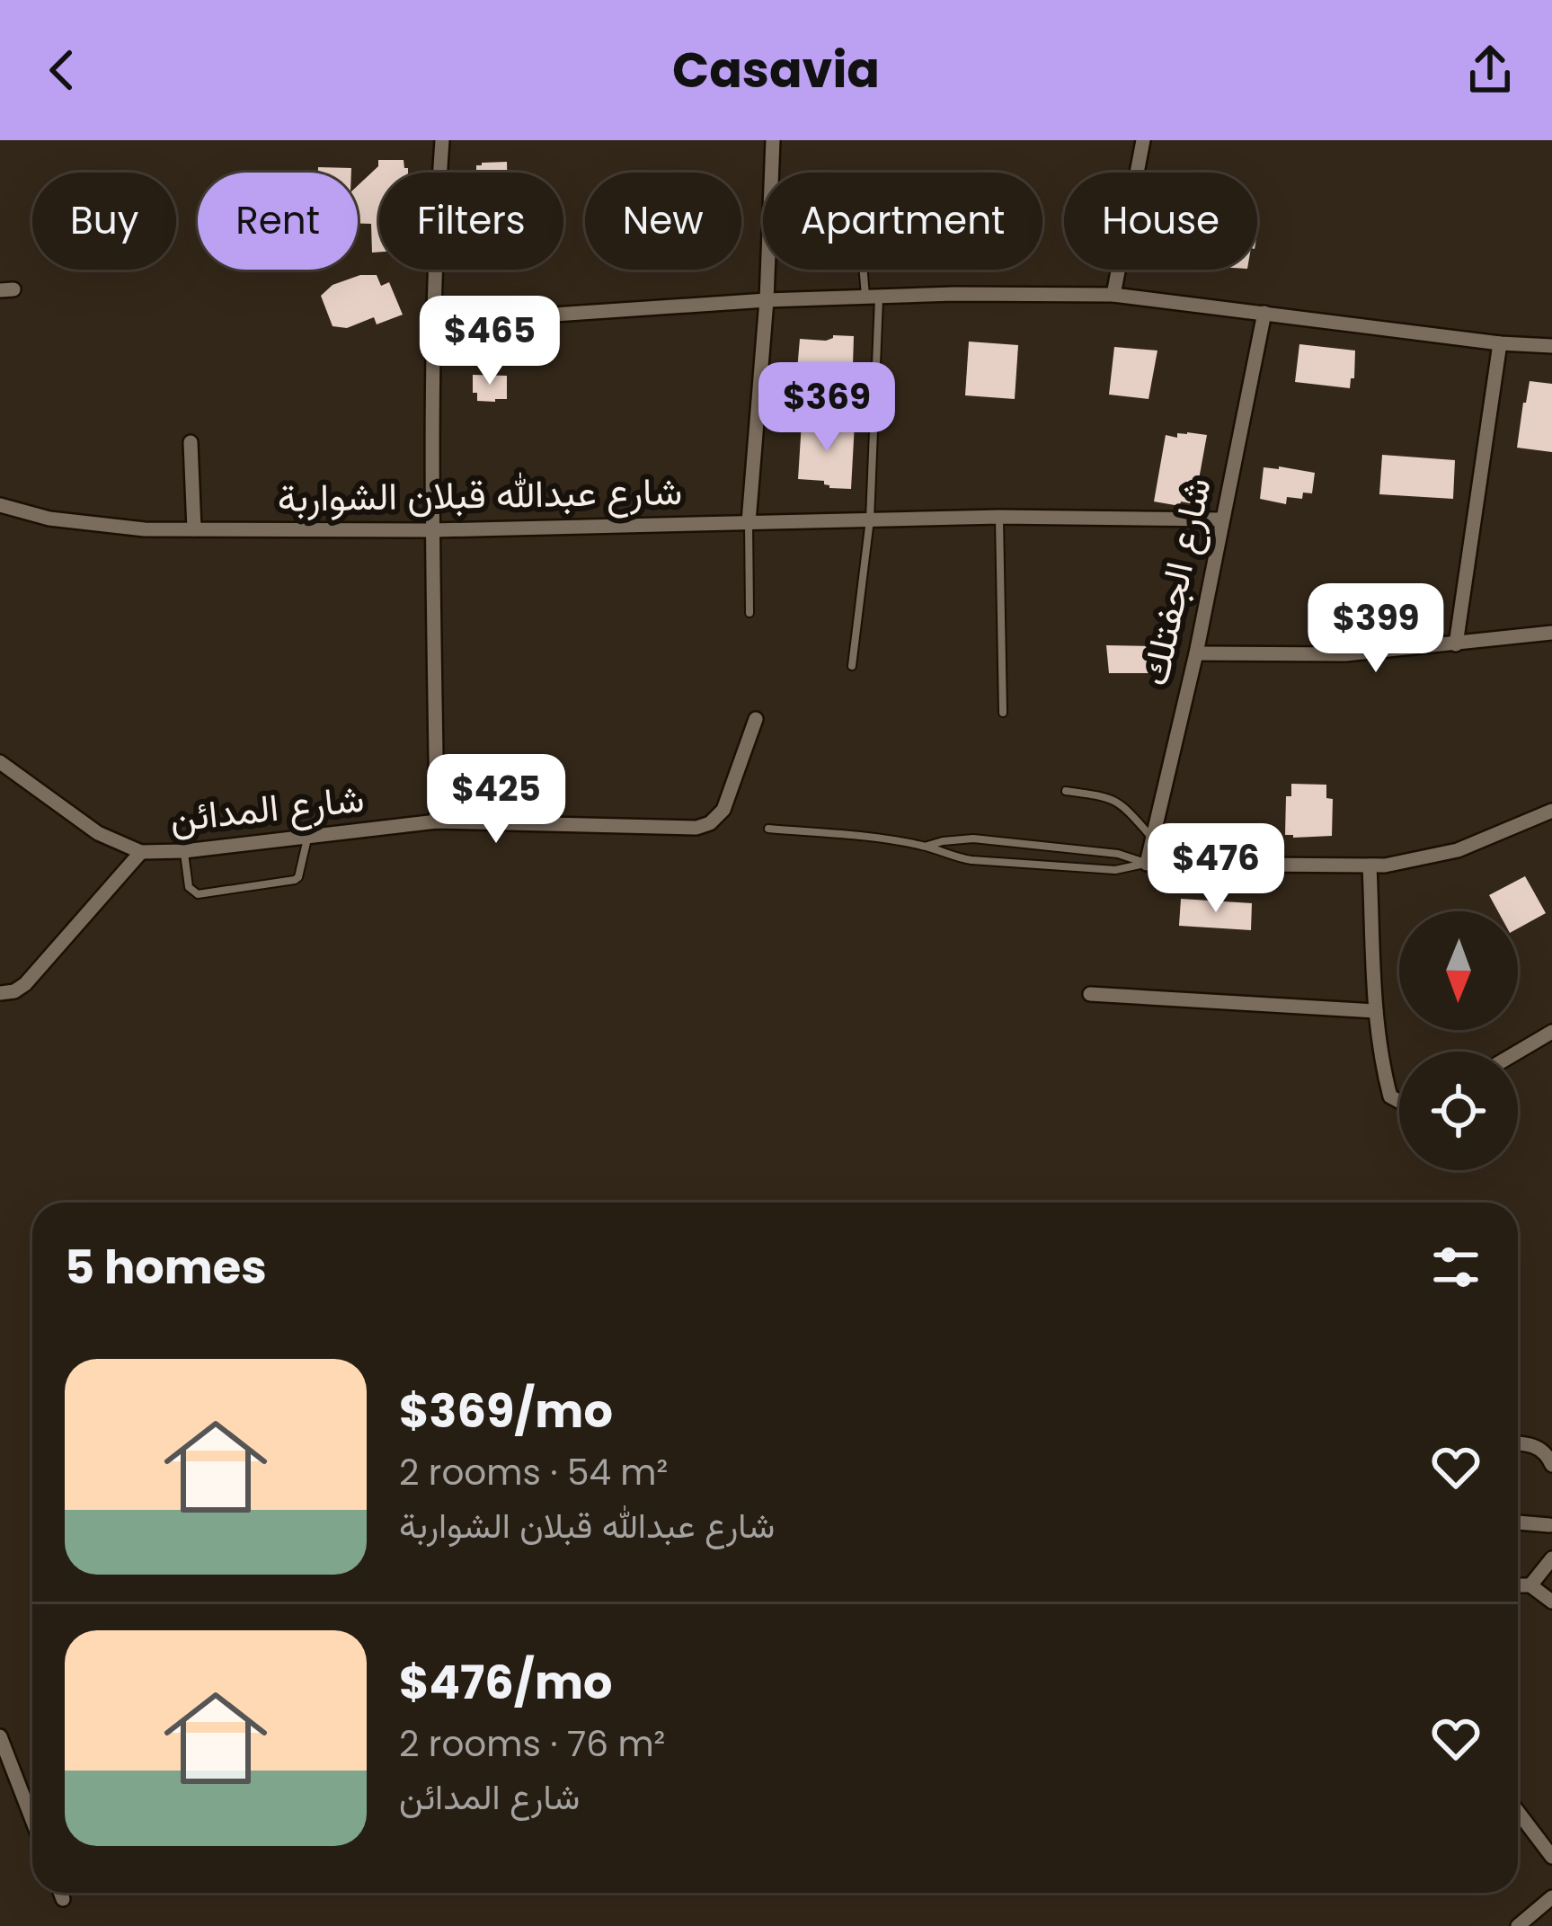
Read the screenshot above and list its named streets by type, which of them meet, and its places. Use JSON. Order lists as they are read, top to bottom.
{
  "streets": {
    "street": ["شارع عبدالله قبلان الشواربة", "شارع الجفتلك", "شارع المدائن"]
  },
  "crossings": [
    ["شارع عبدالله قبلان الشواربة", "شارع الجفتلك"]
  ],
  "north": "bottom",
  "page": {
    "header": "Casavia",
    "chip": [
      "Buy",
      "Rent",
      "Filters",
      "New",
      "Apartment",
      "House"
    ],
    "price": [
      "$465",
      "$369",
      "$399",
      "$425",
      "$476"
    ],
    "heading": "5 homes",
    "list": [
      {
        "name": "$369/mo",
        "note": "2 rooms · 54 m² · شارع عبدالله قبلان الشواربة"
      },
      {
        "name": "$476/mo",
        "note": "2 rooms · 76 m² · شارع المدائن"
      }
    ]
  }
}
